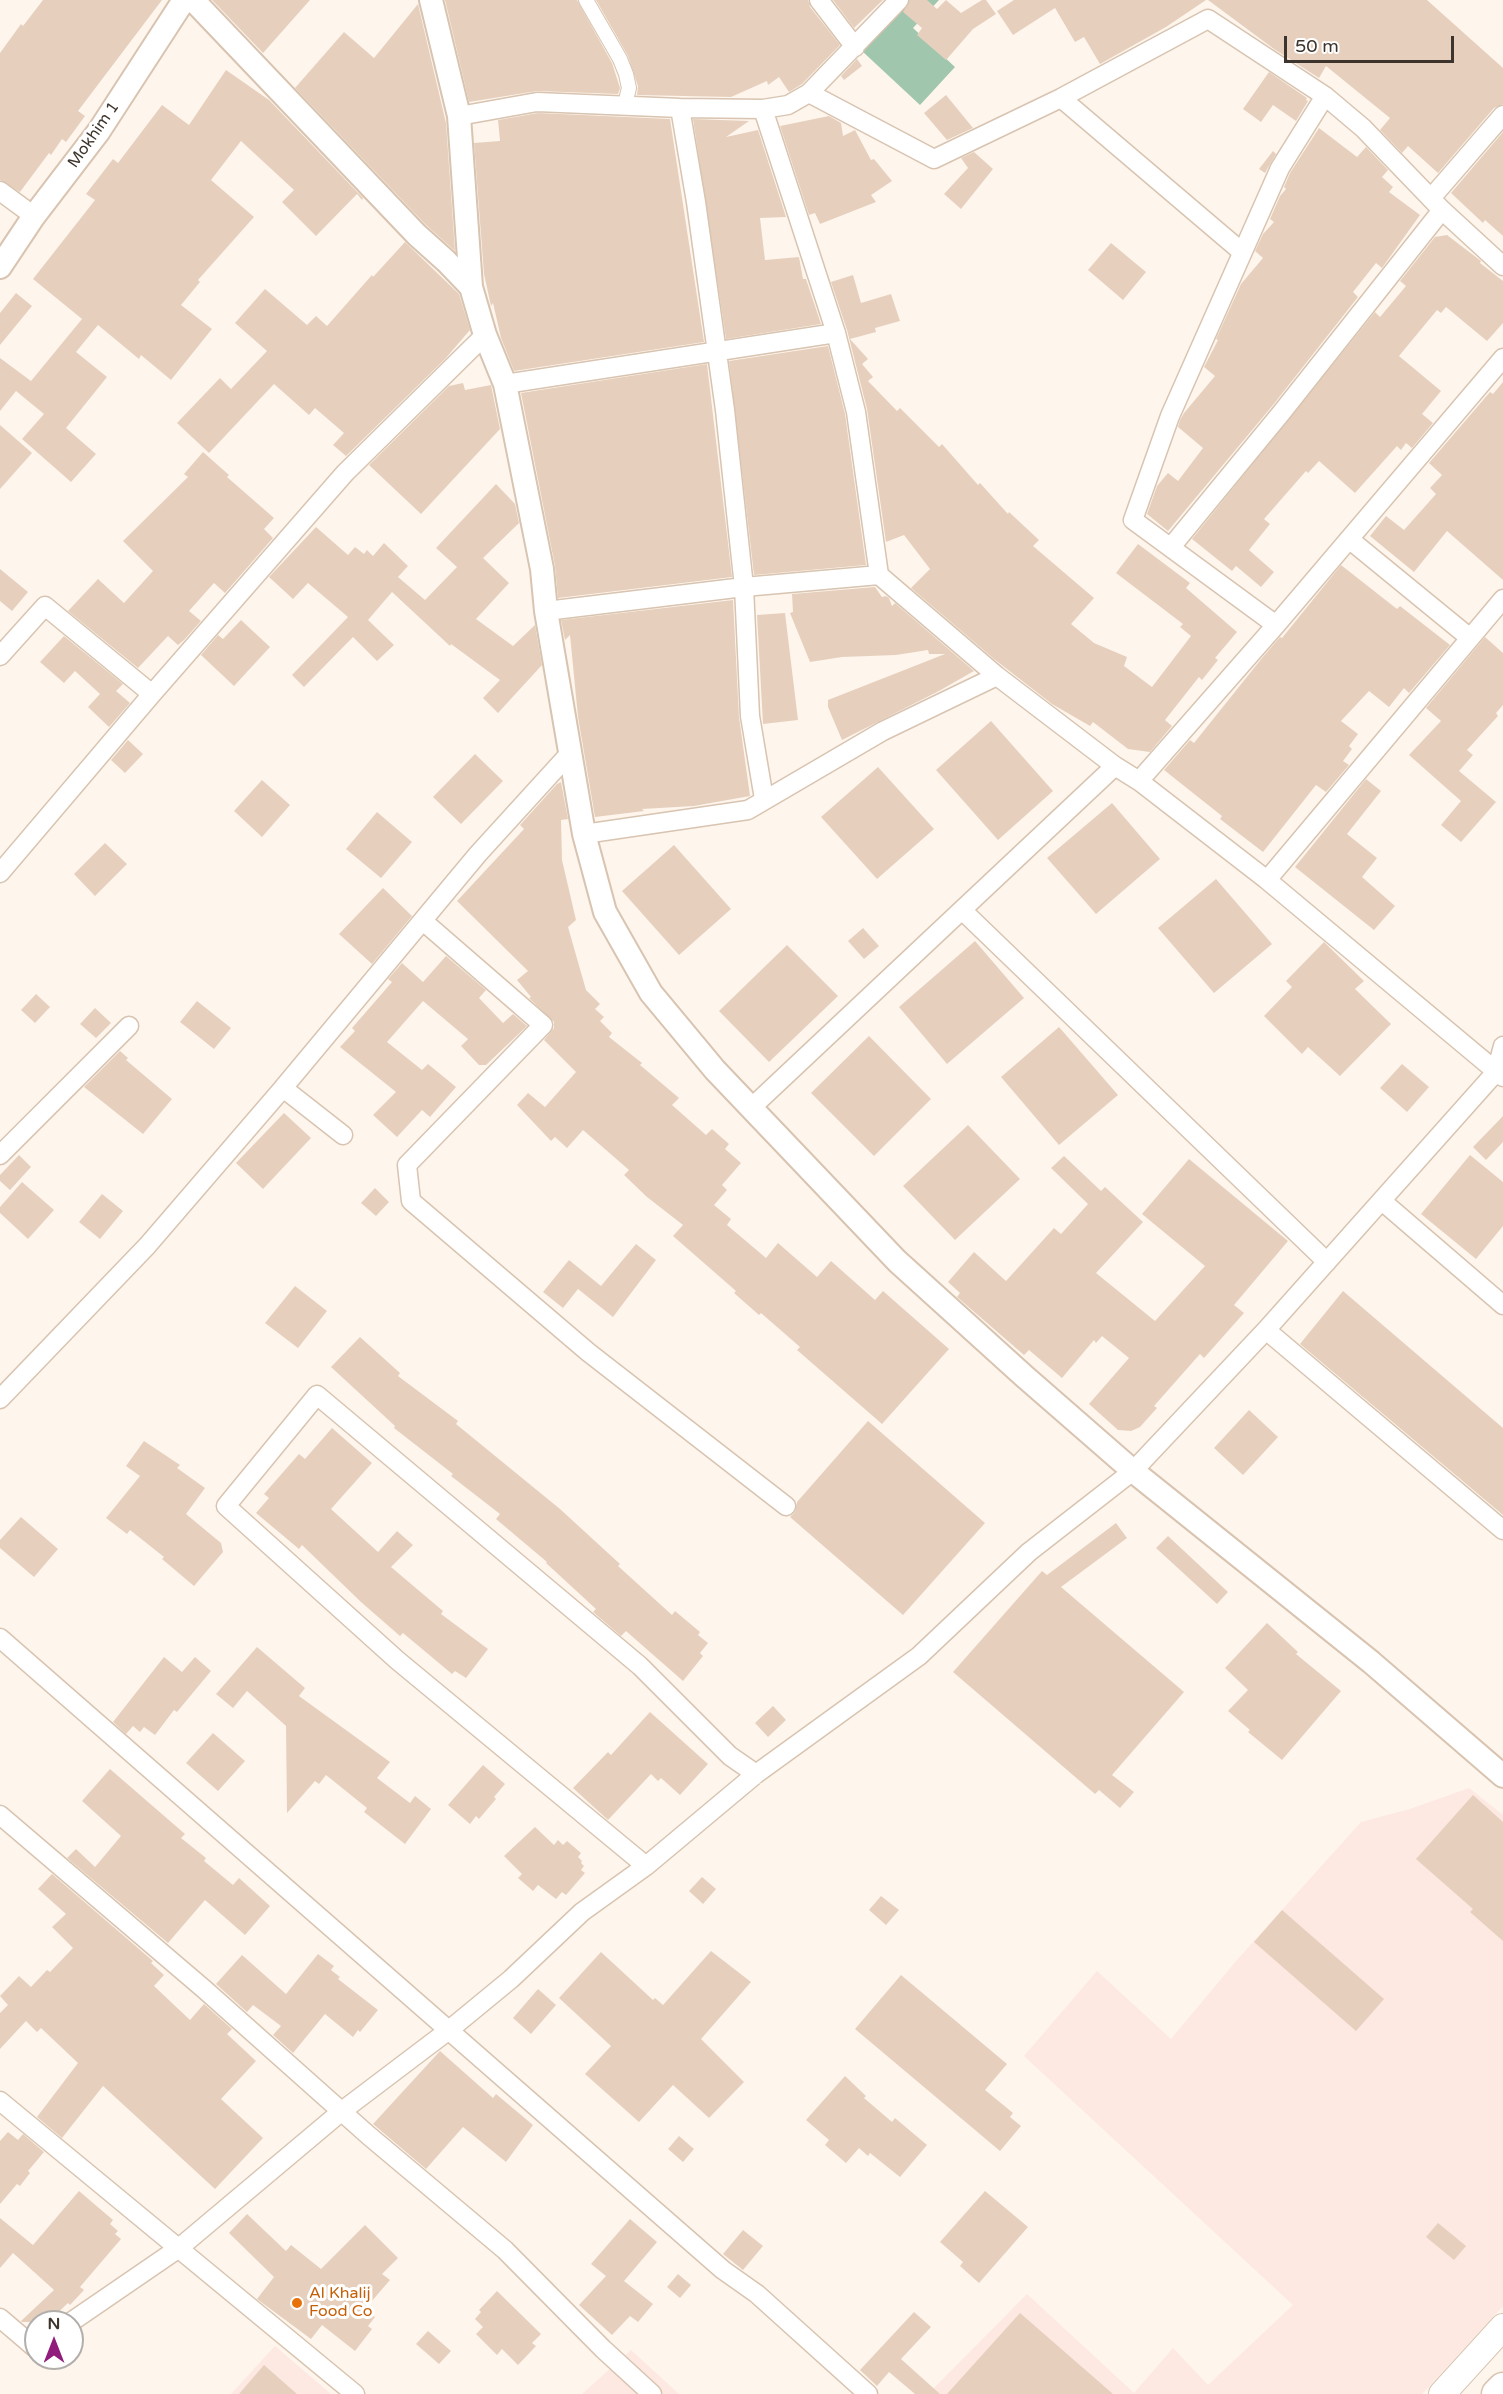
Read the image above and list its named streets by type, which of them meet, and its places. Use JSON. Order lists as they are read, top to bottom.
{
  "streets": {
    "street": ["Mokhim 1"]
  },
  "places": ["Al Khalij Food Co"],
  "scale_bar": "50 m",
  "north": "top"
}
